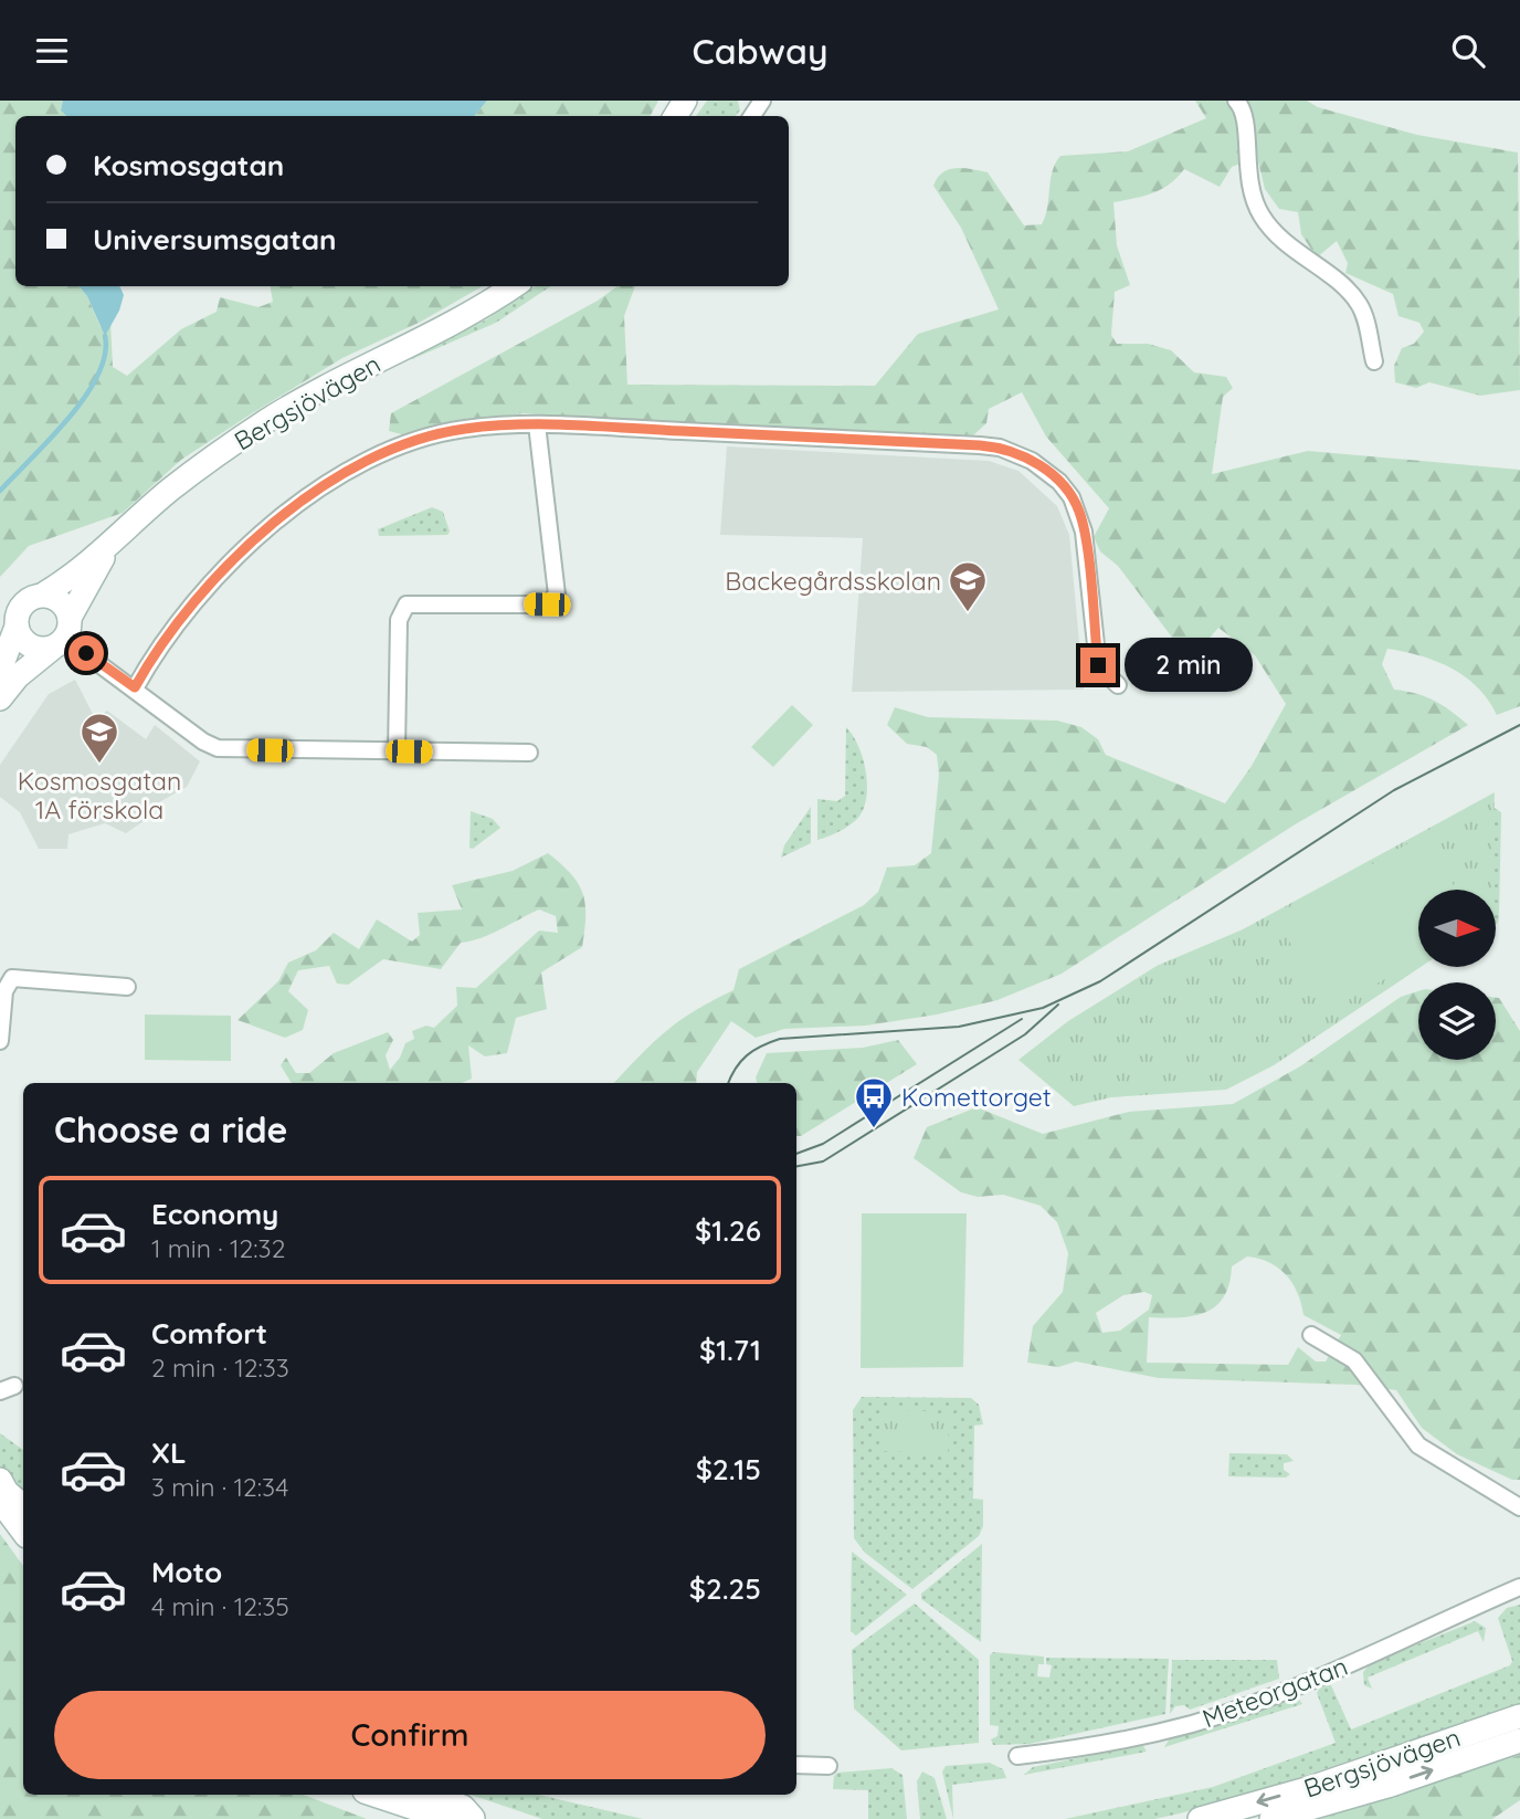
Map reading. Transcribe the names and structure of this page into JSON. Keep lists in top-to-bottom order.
{
  "streets": {
    "street": ["Bergsjövägen", "Meteorgatan"]
  },
  "places": {
    "school or university": ["Backegårdsskolan", "Kosmosgatan 1A förskola"],
    "bus stop": ["Komettorget"]
  },
  "north": "right",
  "page": {
    "header": "Cabway",
    "banner": ["Kosmosgatan", "Universumsgatan"],
    "bubble": "2 min",
    "heading": "Choose a ride",
    "list": [
      {
        "name": "Economy",
        "note": "1 min · 12:32",
        "value": "$1.26"
      },
      {
        "name": "Comfort",
        "note": "2 min · 12:33",
        "value": "$1.71"
      },
      {
        "name": "XL",
        "note": "3 min · 12:34",
        "value": "$2.15"
      },
      {
        "name": "Moto",
        "note": "4 min · 12:35",
        "value": "$2.25"
      }
    ],
    "buttons": "Confirm"
  }
}
